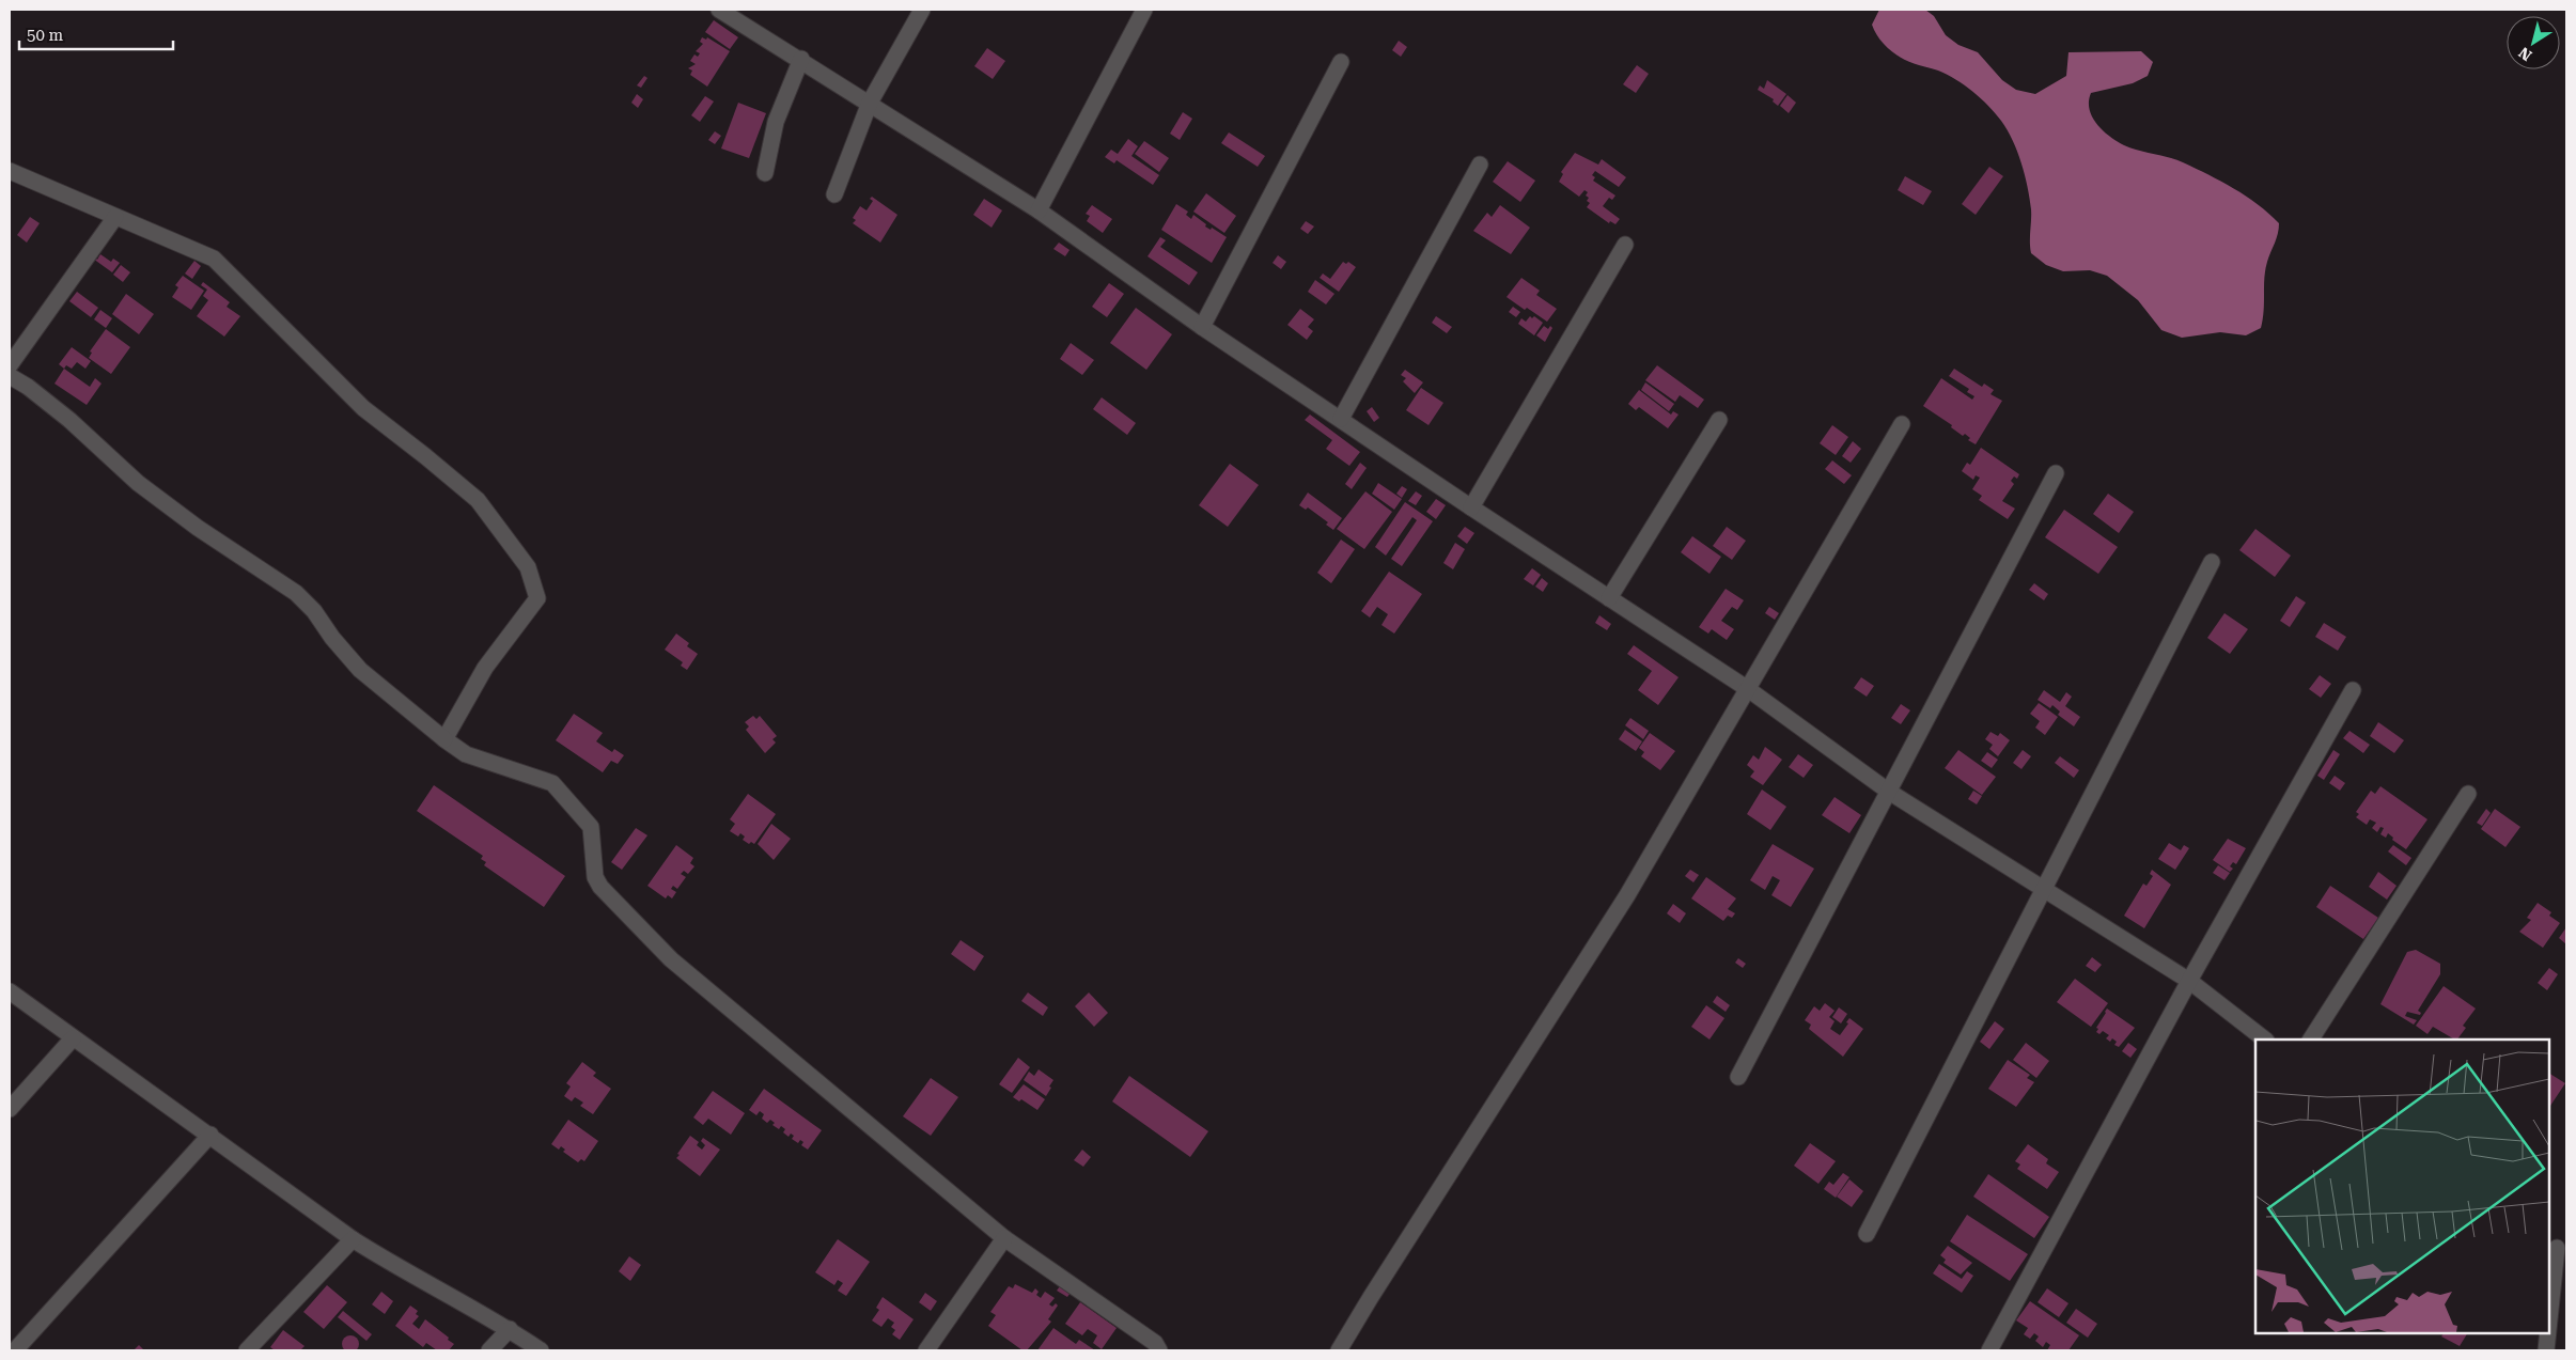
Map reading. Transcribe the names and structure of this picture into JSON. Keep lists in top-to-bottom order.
{
  "scale_bar": "50 m",
  "north": "bottom left"
}
